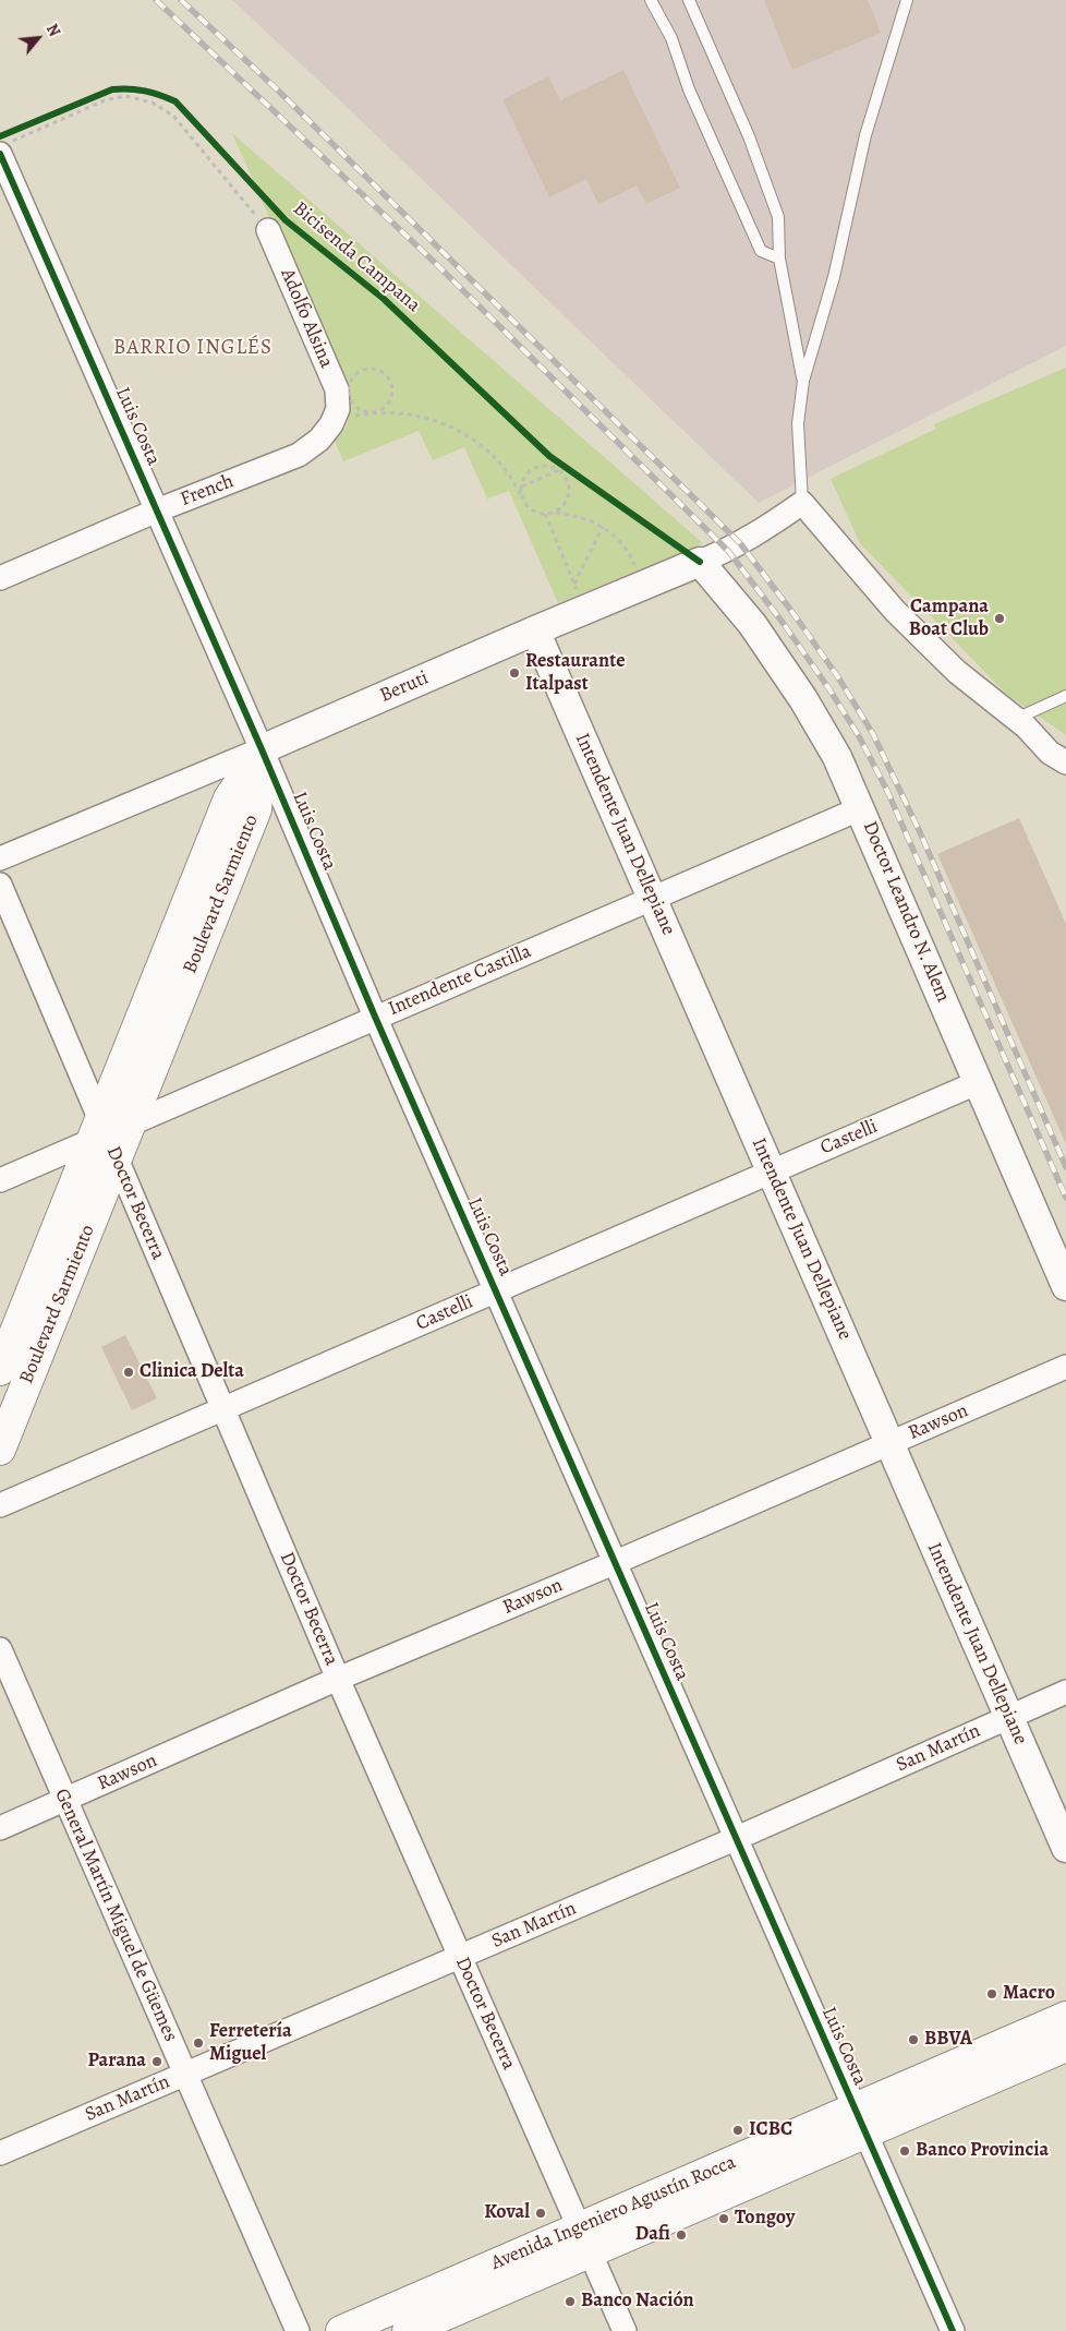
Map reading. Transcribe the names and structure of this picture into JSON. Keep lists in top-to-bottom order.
{
  "streets": {
    "main road": ["Boulevard Sarmiento", "Avenida Ingeniero Agustín Rocca"],
    "street": [
      "Adolfo Alsina",
      "Luis Costa",
      "French",
      "Beruti",
      "Intendente Juan Dellepiane",
      "Doctor Leandro N. Alem",
      "Intendente Castilla",
      "Castelli",
      "Doctor Becerra",
      "Rawson",
      "San Martín",
      "General Martín Miguel de Güemes"
    ],
    "cycle path": ["Bicisenda Campana"]
  },
  "crossings": [
    ["Adolfo Alsina", "French"],
    ["Luis Costa", "French"],
    ["Luis Costa", "Beruti"],
    ["Luis Costa", "Boulevard Sarmiento"],
    ["Luis Costa", "Intendente Castilla"],
    ["Luis Costa", "Castelli"],
    ["Luis Costa", "Rawson"],
    ["Luis Costa", "San Martín"],
    ["Luis Costa", "Avenida Ingeniero Agustín Rocca"],
    ["Beruti", "Intendente Juan Dellepiane"],
    ["Beruti", "Boulevard Sarmiento"],
    ["Beruti", "Doctor Leandro N. Alem"],
    ["Intendente Juan Dellepiane", "Intendente Castilla"],
    ["Intendente Juan Dellepiane", "Castelli"],
    ["Intendente Juan Dellepiane", "Rawson"],
    ["Intendente Juan Dellepiane", "San Martín"],
    ["Boulevard Sarmiento", "Intendente Castilla"],
    ["Boulevard Sarmiento", "Doctor Becerra"],
    ["Doctor Leandro N. Alem", "Intendente Castilla"],
    ["Doctor Leandro N. Alem", "Castelli"],
    ["Intendente Castilla", "Doctor Becerra"],
    ["Castelli", "Doctor Becerra"],
    ["Doctor Becerra", "Rawson"],
    ["Doctor Becerra", "San Martín"],
    ["Doctor Becerra", "Avenida Ingeniero Agustín Rocca"],
    ["Rawson", "General Martín Miguel de Güemes"],
    ["San Martín", "General Martín Miguel de Güemes"]
  ],
  "districts": ["BARRIO INGLÉS"],
  "places": [
    "Campana Boat Club",
    "Restaurante Italpast",
    "Clinica Delta",
    "Macro",
    "BBVA",
    "Ferretería Miguel",
    "Parana",
    "ICBC",
    "Banco Provincia",
    "Koval",
    "Tongoy",
    "Dafi",
    "Banco Nación"
  ],
  "north": "top right"
}
